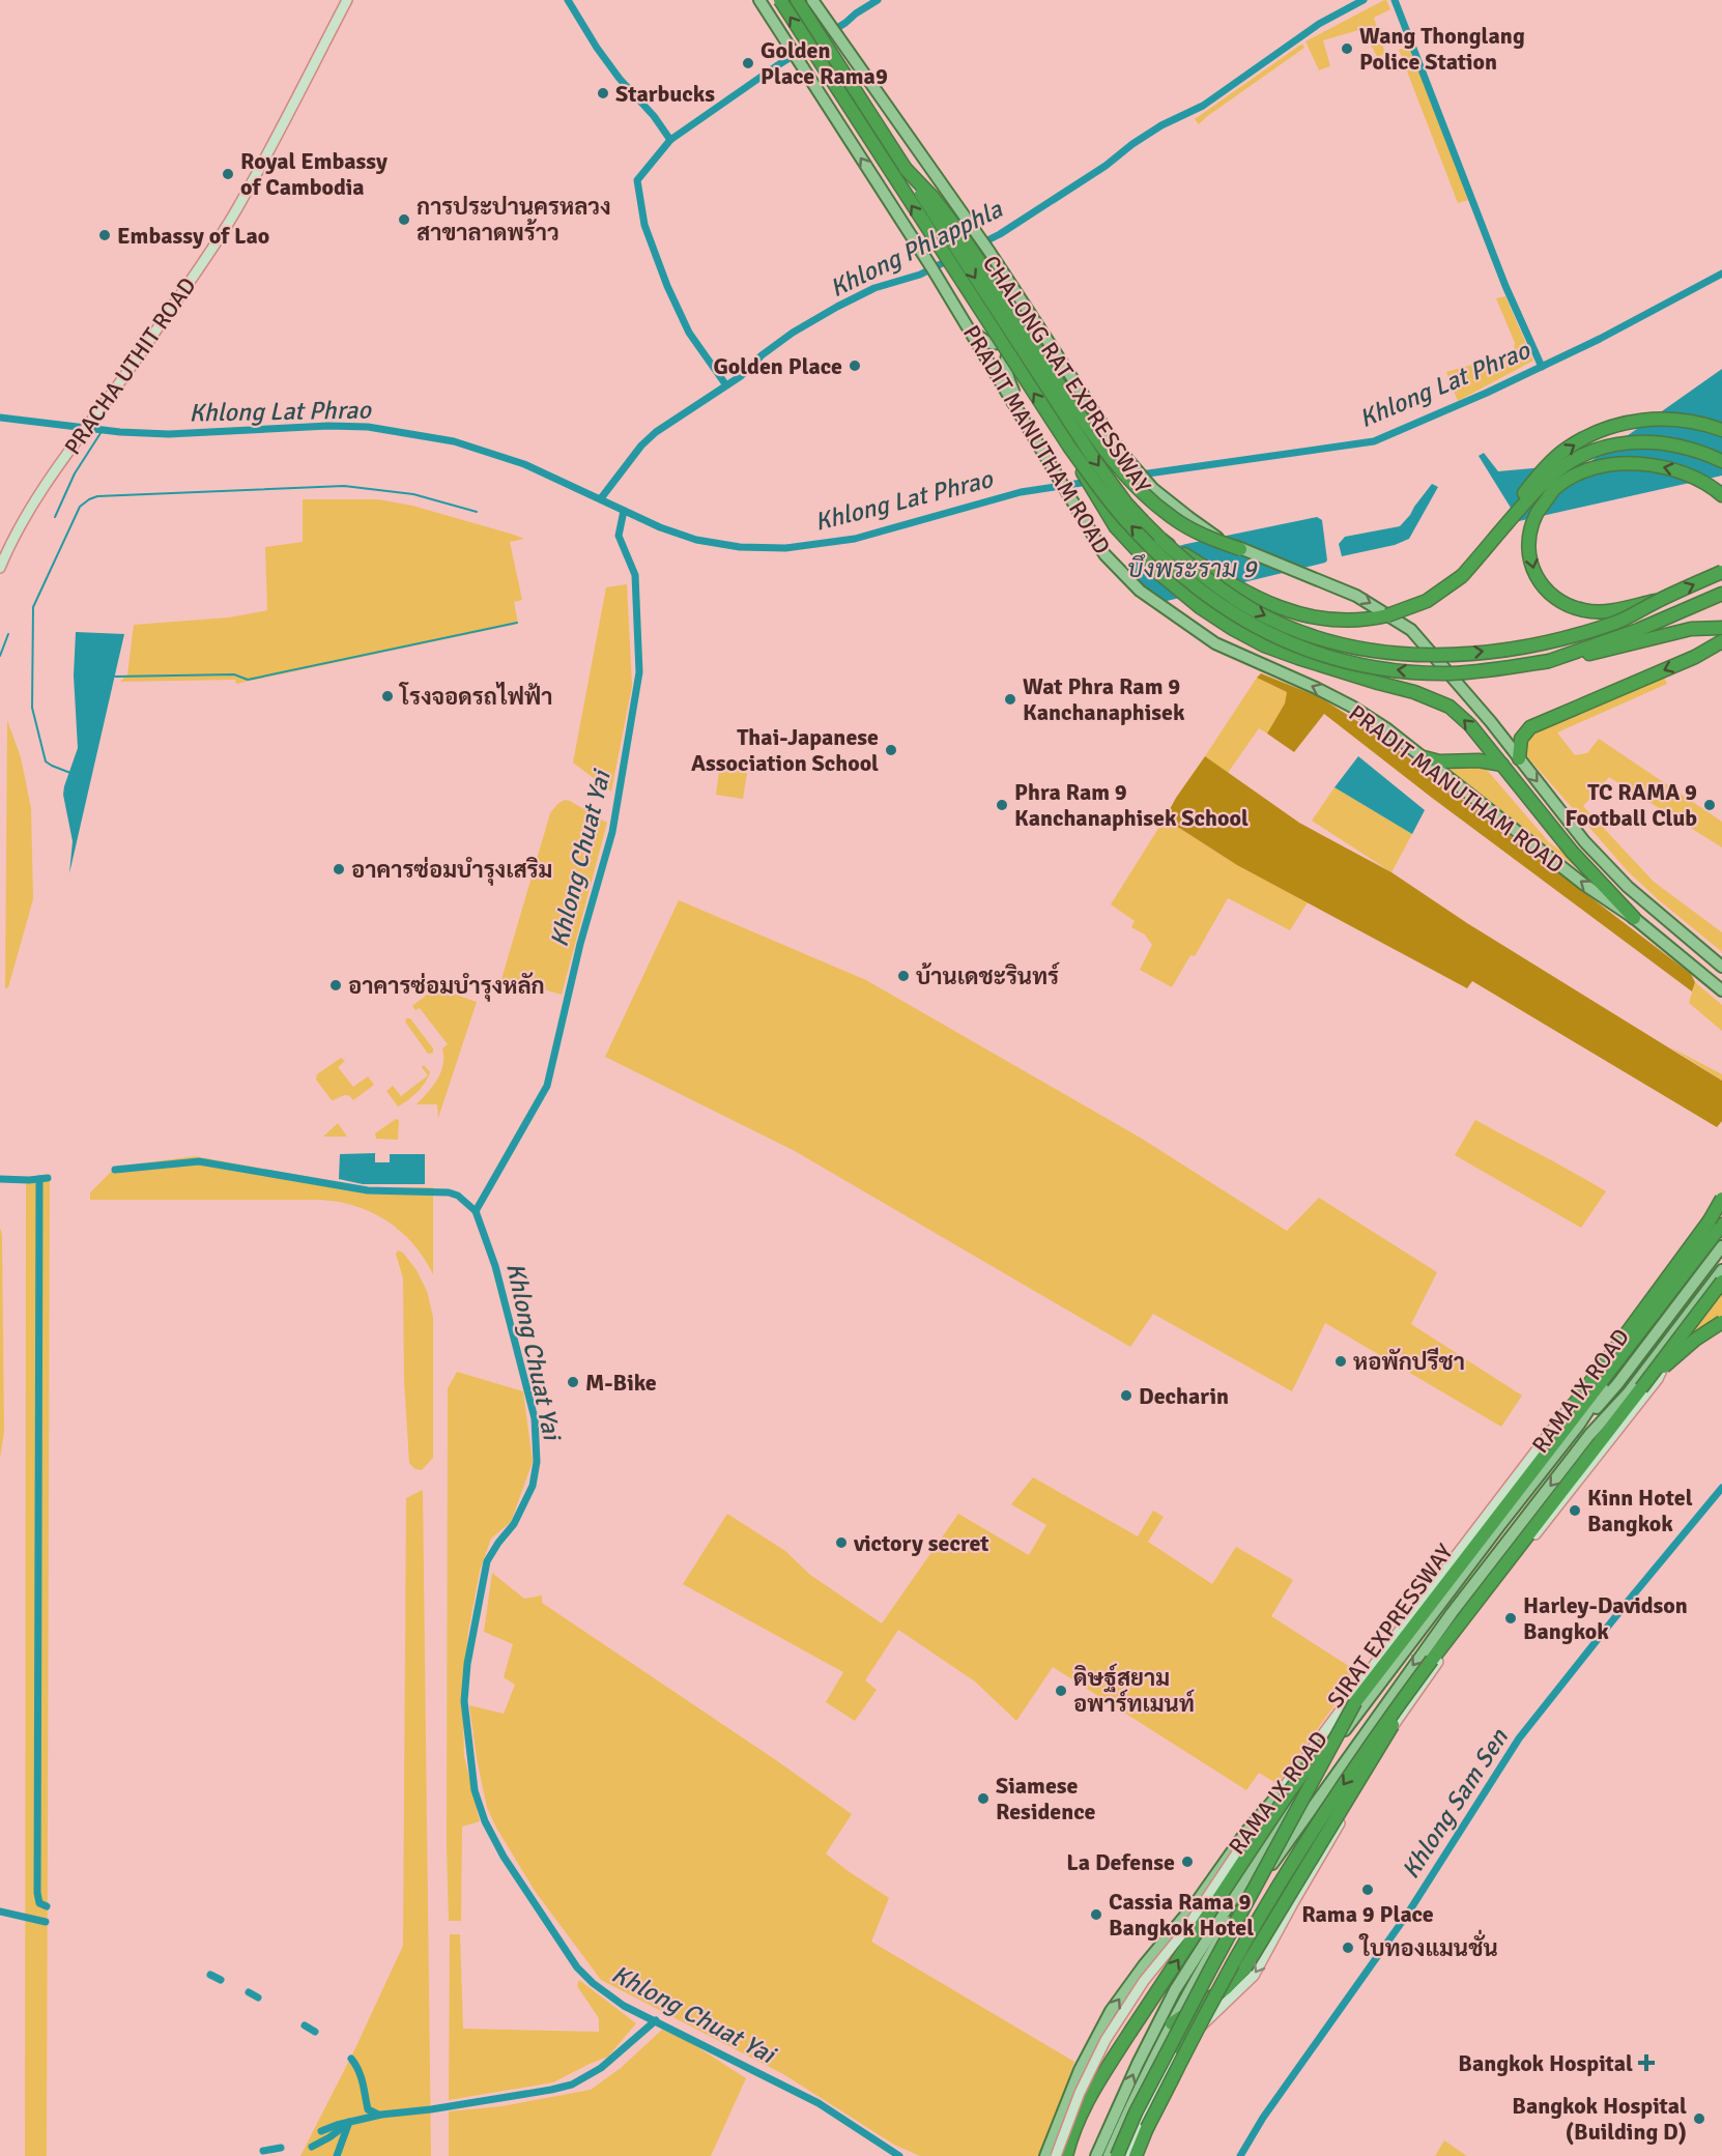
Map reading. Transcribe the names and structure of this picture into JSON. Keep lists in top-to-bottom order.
{
  "streets": {
    "highway": ["CHALONG RAT EXPRESSWAY", "SIRAT EXPRESSWAY"],
    "main road": ["PRACHA UTHIT ROAD", "PRADIT MANUTHAM ROAD", "RAMA IX ROAD"]
  },
  "water": [
    "Khlong Phlapphla",
    "Khlong Lat Phrao",
    "บึงพระราม 9",
    "Khlong Chuat Yai",
    "Khlong Sam Sen"
  ],
  "places": {
    "other": [
      "Wang Thonglang Police Station",
      "Golden Place Rama9",
      "Starbucks",
      "Royal Embassy of Cambodia",
      "การประปานครหลวง สาขาลาดพร้าว",
      "Embassy of Lao",
      "Golden Place",
      "โรงจอดรถไฟฟ้า",
      "Wat Phra Ram 9 Kanchanaphisek",
      "Thai-Japanese Association School",
      "Phra Ram 9 Kanchanaphisek School",
      "TC RAMA 9 Football Club",
      "อาคารซ่อมบำรุงเสริม",
      "บ้านเดชะรินทร์",
      "อาคารซ่อมบำรุงหลัก",
      "หอพักปรีชา",
      "M-Bike",
      "Decharin",
      "Kinn Hotel Bangkok",
      "victory secret",
      "Harley-Davidson Bangkok",
      "ดิษฐ์สยาม อพาร์ทเมนท์",
      "Siamese Residence",
      "La Defense",
      "Rama 9 Place",
      "Cassia Rama 9 Bangkok Hotel",
      "ใบทองแมนชั่น",
      "Bangkok Hospital (Building D)"
    ],
    "health": ["Bangkok Hospital"]
  }
}
